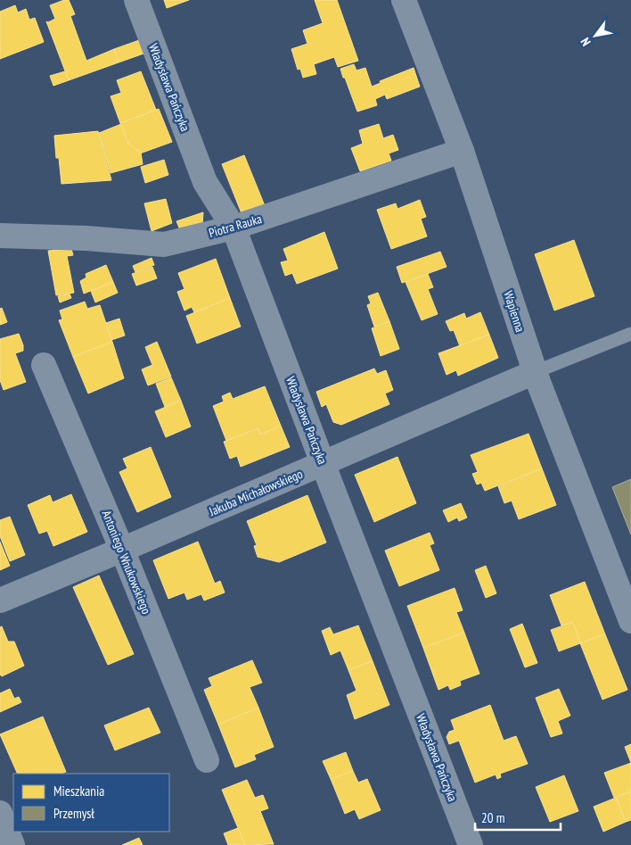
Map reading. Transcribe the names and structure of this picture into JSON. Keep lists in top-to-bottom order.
{
  "streets": {
    "street": [
      "Władysława Pańczyka",
      "Piotra Rauka",
      "Wapienna",
      "Jakuba Michałowskiego",
      "Antoniego Wnukowskiego"
    ]
  },
  "crossings": [
    ["Władysława Pańczyka", "Piotra Rauka"],
    ["Władysława Pańczyka", "Jakuba Michałowskiego"],
    ["Piotra Rauka", "Wapienna"],
    ["Wapienna", "Jakuba Michałowskiego"],
    ["Jakuba Michałowskiego", "Antoniego Wnukowskiego"]
  ],
  "legend": ["Mieszkania", "Przemysł"],
  "scale_bar": "20 m",
  "north": "bottom left"
}
